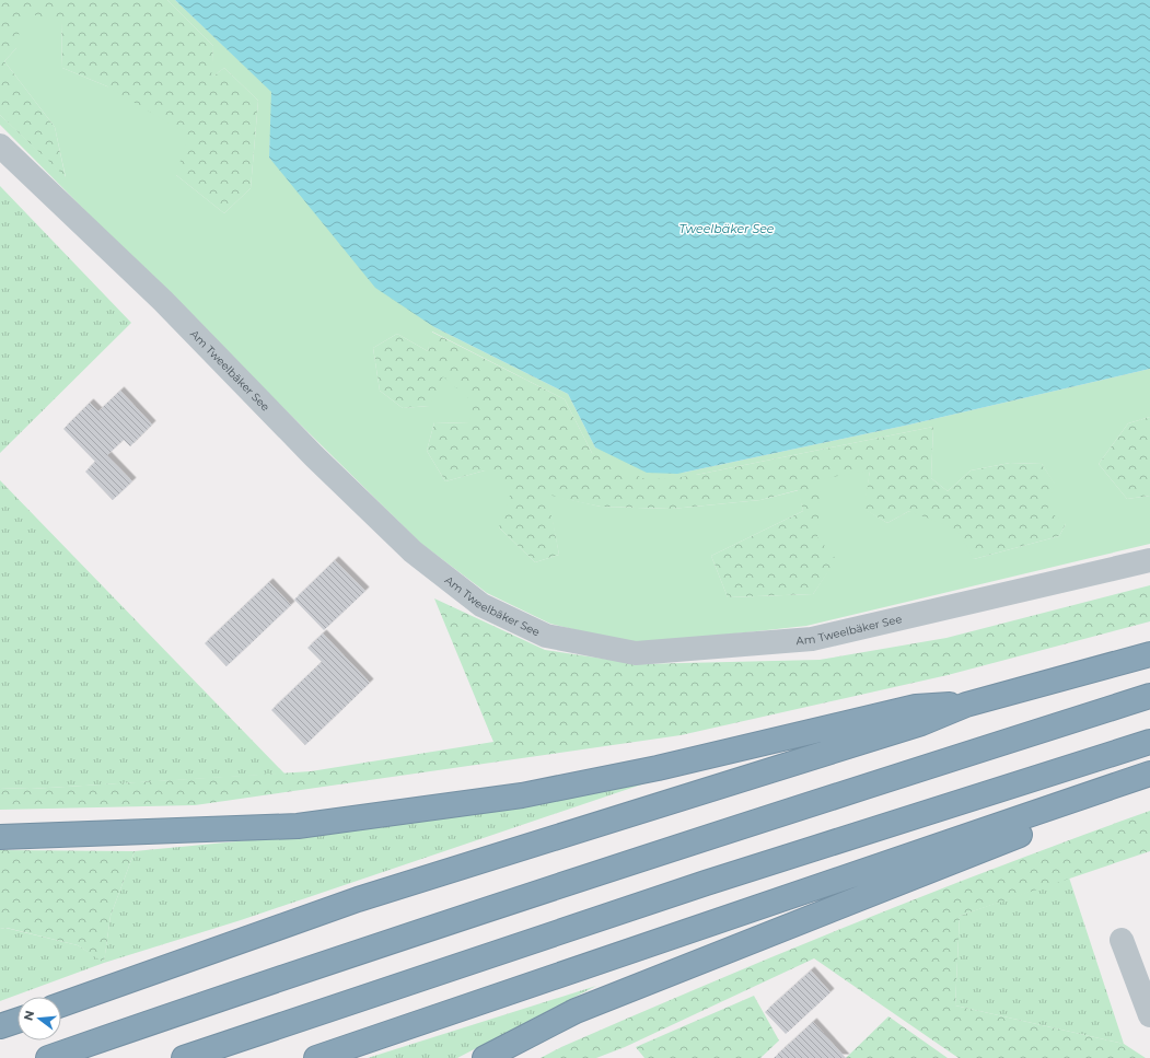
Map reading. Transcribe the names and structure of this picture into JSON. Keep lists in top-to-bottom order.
{
  "streets": {
    "street": ["Am Tweelbäker See"]
  },
  "water": ["Tweelbäker See"],
  "north": "left"
}
